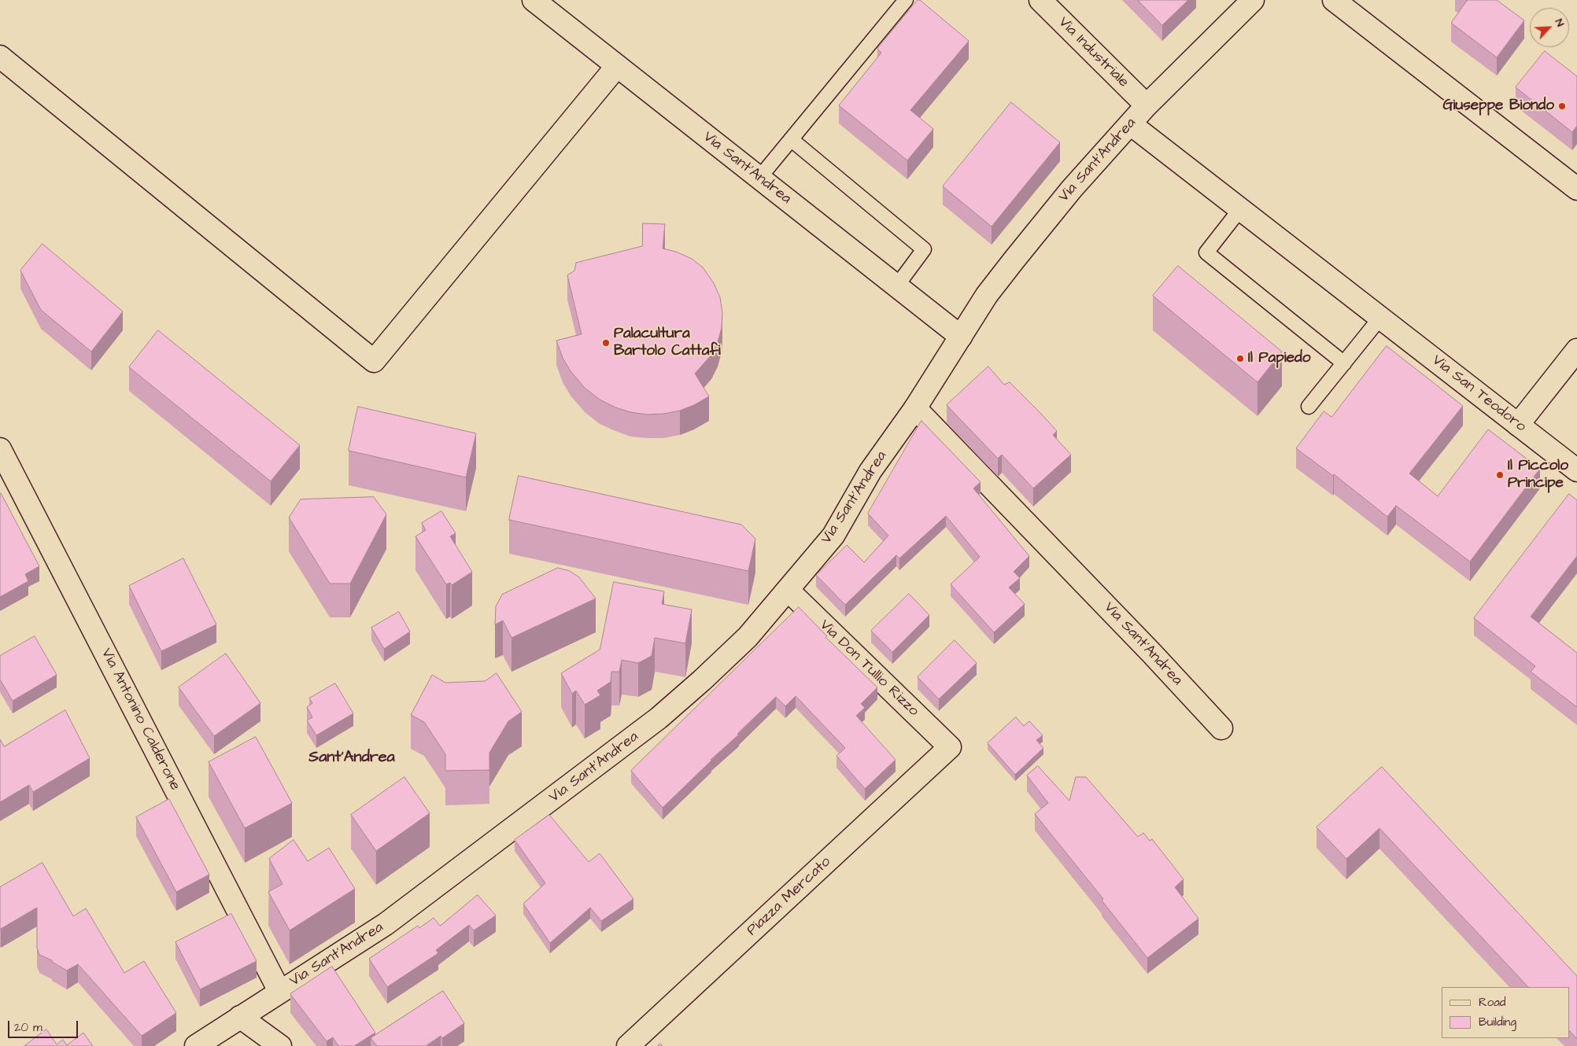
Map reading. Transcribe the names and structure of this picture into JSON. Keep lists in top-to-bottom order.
{
  "streets": {
    "street": [
      "Via Industriale",
      "Via Sant'Andrea",
      "Via San Teodoro",
      "Via Don Tullio Rizzo",
      "Via Antonino Calderone",
      "Piazza Mercato"
    ]
  },
  "crossings": [
    ["Via Industriale", "Via Sant'Andrea"],
    ["Via Sant'Andrea", "Via San Teodoro"],
    ["Via Sant'Andrea", "Via Don Tullio Rizzo"],
    ["Via Sant'Andrea", "Via Antonino Calderone"],
    ["Via Don Tullio Rizzo", "Piazza Mercato"]
  ],
  "districts": ["Sant'Andrea"],
  "places": [
    "Giuseppe Biondo",
    "Palacultura Bartolo Cattafi",
    "Il Papiedo",
    "Il Piccolo Principe"
  ],
  "legend": ["Road", "Building"],
  "scale_bar": "20 m",
  "north": "top right"
}
